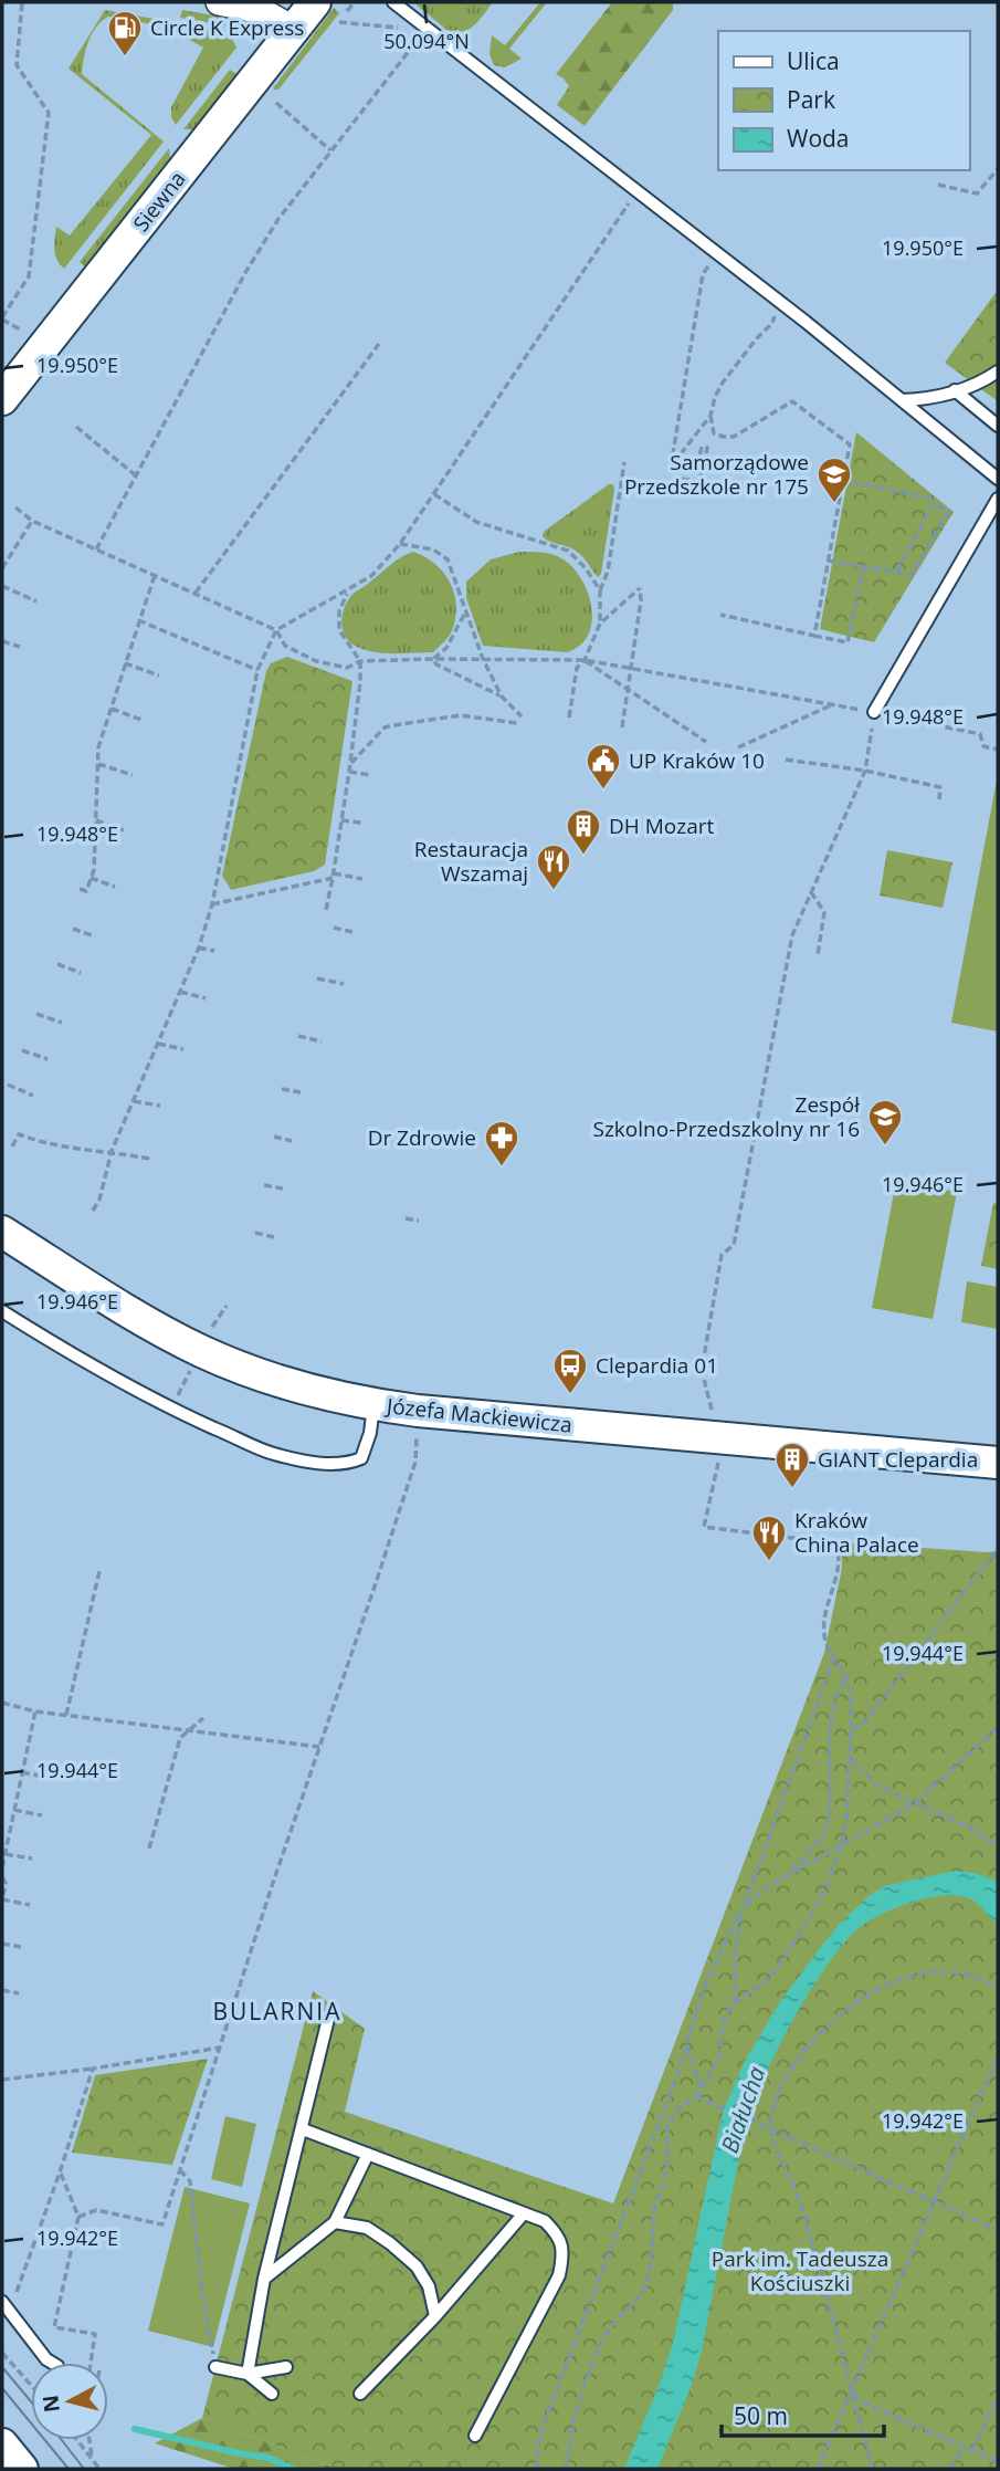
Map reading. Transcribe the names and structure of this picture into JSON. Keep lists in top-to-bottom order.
{
  "streets": {
    "street": ["Siewna", "Józefa Mackiewicza"]
  },
  "districts": ["BULARNIA"],
  "water": ["Białucha"],
  "parks": ["Park im. Tadeusza Kościuszki"],
  "places": {
    "fuel station": ["Circle K Express"],
    "school or university": ["Samorządowe Przedszkole nr 175", "Zespół Szkolno-Przedszkolny nr 16"],
    "public building": ["UP Kraków 10"],
    "building": ["DH Mozart", "GIANT Clepardia"],
    "restaurant": ["Restauracja Wszamaj", "Kraków China Palace"],
    "pharmacy": ["Dr Zdrowie"],
    "bus stop": ["Clepardia 01"]
  },
  "legend": ["Ulica", "Park", "Woda"],
  "scale_bar": "50 m",
  "north": "left",
  "coordinates": [
    "50.094°N",
    "19.950°E",
    "19.948°E",
    "19.946°E",
    "19.944°E",
    "19.942°E"
  ]
}
